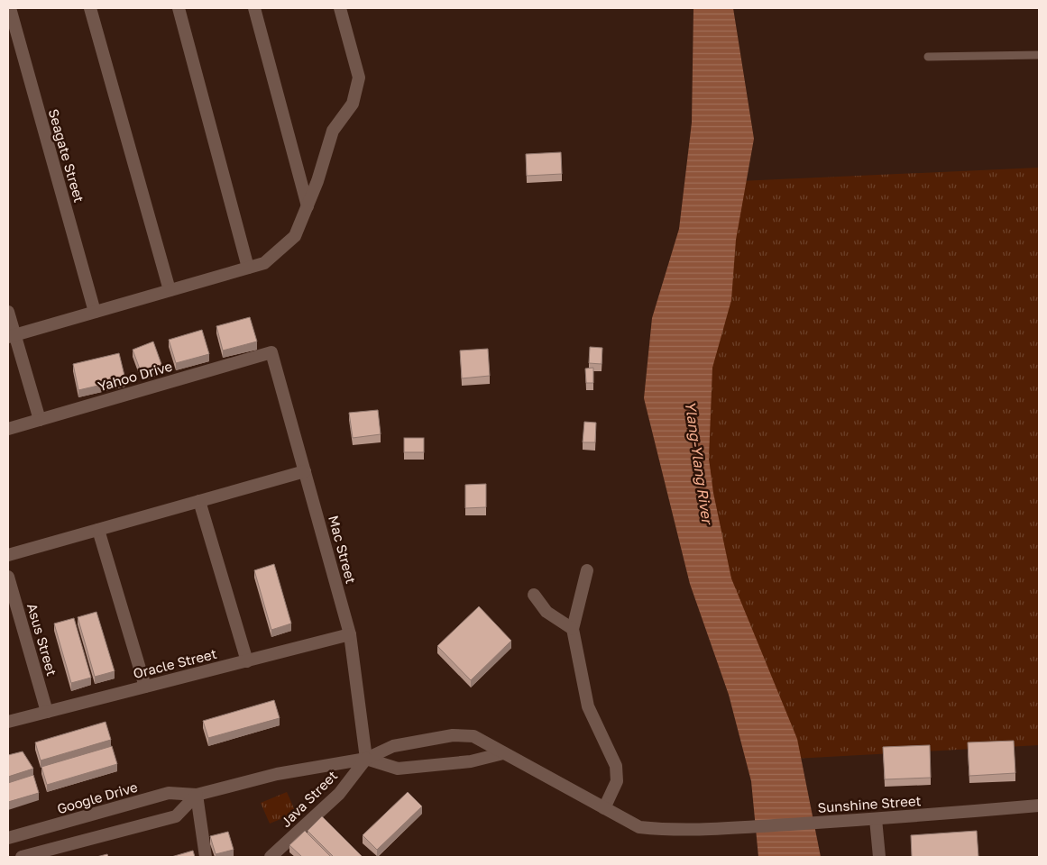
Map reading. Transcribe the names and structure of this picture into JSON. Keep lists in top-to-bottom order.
{
  "streets": {
    "street": [
      "Seagate Street",
      "Yahoo Drive",
      "Mac Street",
      "Asus Street",
      "Oracle Street",
      "Google Drive",
      "Java Street",
      "Sunshine Street"
    ]
  },
  "crossings": [
    ["Yahoo Drive", "Mac Street"],
    ["Mac Street", "Oracle Street"],
    ["Mac Street", "Google Drive"],
    ["Mac Street", "Java Street"],
    ["Mac Street", "Sunshine Street"],
    ["Asus Street", "Oracle Street"],
    ["Google Drive", "Java Street"],
    ["Google Drive", "Sunshine Street"],
    ["Java Street", "Sunshine Street"]
  ],
  "water": ["Ylang-Ylang River"]
}
